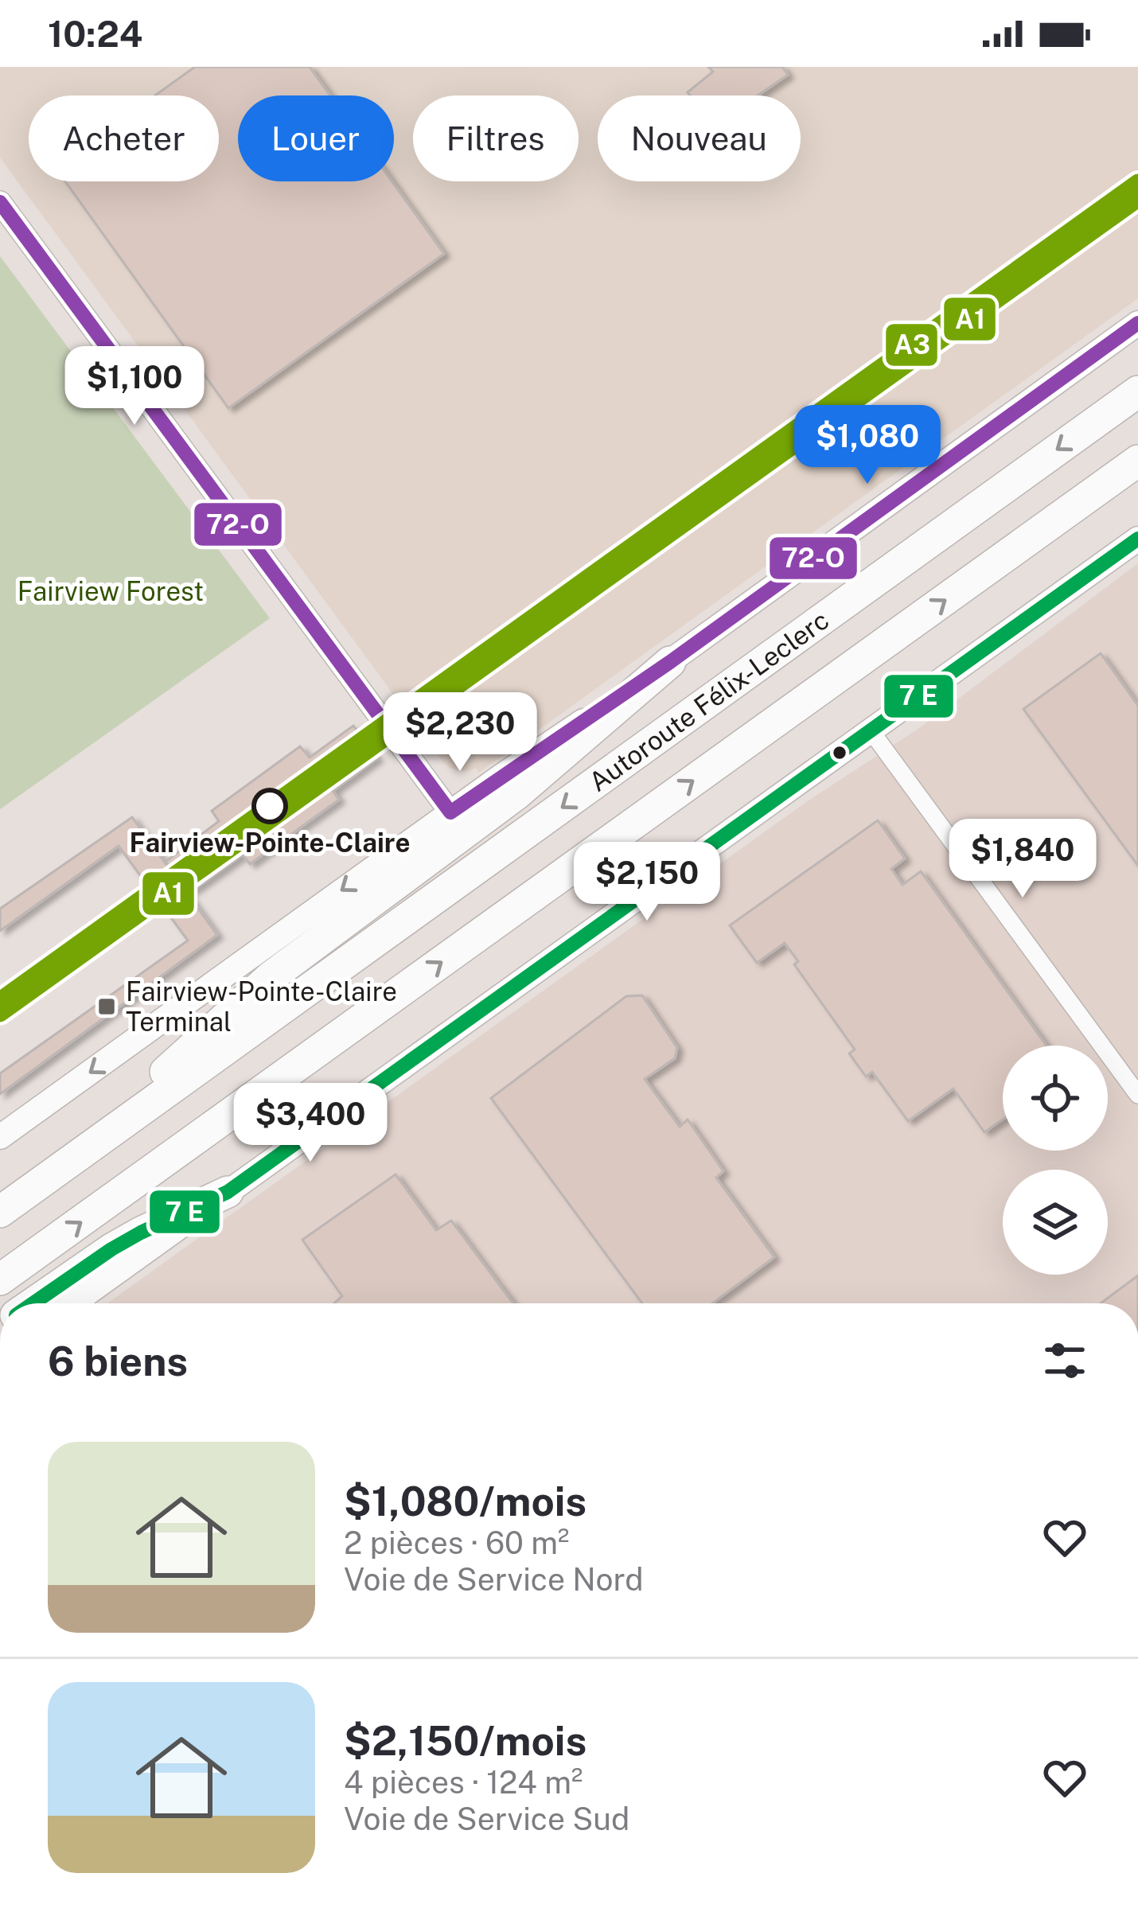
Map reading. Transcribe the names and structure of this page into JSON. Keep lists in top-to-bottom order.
{
  "streets": {
    "highway": ["Autoroute Félix-Leclerc"]
  },
  "parks": ["Fairview Forest"],
  "places": {
    "other": ["Fairview-Pointe-Claire"],
    "transit": ["Fairview-Pointe-Claire Terminal"]
  },
  "lines": ["transit line A3", "transit line A1", "transit line 72-O"],
  "page": {
    "status": "10:24",
    "chip": [
      "Acheter",
      "Louer",
      "Filtres",
      "Nouveau"
    ],
    "price": [
      "$1,100",
      "$1,080",
      "$2,230",
      "$1,840",
      "$2,150",
      "$3,400"
    ],
    "heading": "6 biens",
    "list": [
      {
        "name": "$1,080/mois",
        "note": "2 pièces · 60 m² · Voie de Service Nord"
      },
      {
        "name": "$2,150/mois",
        "note": "4 pièces · 124 m² · Voie de Service Sud"
      }
    ]
  }
}
